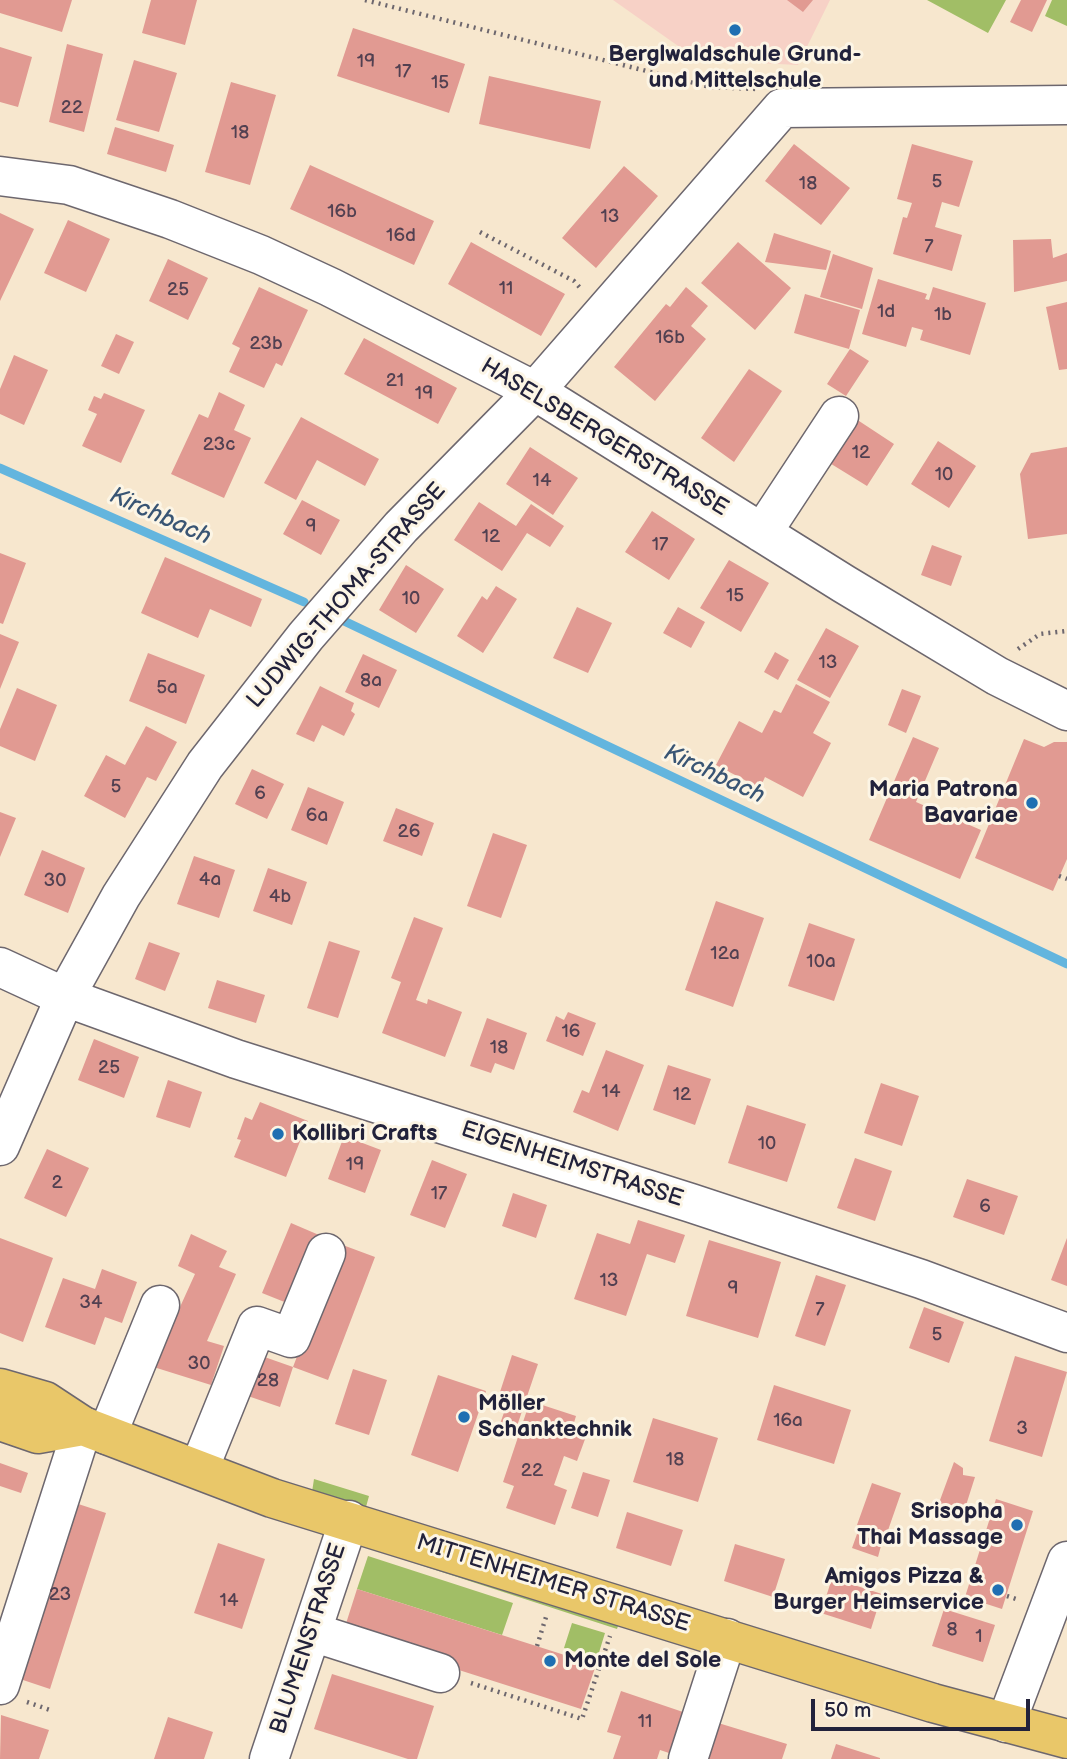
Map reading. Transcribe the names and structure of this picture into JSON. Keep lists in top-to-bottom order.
{
  "streets": {
    "main road": ["MITTENHEIMER STRASSE"],
    "street": [
      "HASELSBERGERSTRASSE",
      "LUDWIG-THOMA-STRASSE",
      "EIGENHEIMSTRASSE",
      "BLUMENSTRASSE"
    ]
  },
  "crossings": [
    ["HASELSBERGERSTRASSE", "LUDWIG-THOMA-STRASSE"],
    ["LUDWIG-THOMA-STRASSE", "EIGENHEIMSTRASSE"],
    ["MITTENHEIMER STRASSE", "BLUMENSTRASSE"]
  ],
  "water": ["Kirchbach"],
  "places": [
    "Berglwaldschule Grund- und Mittelschule",
    "Maria Patrona Bavariae",
    "Kollibri Crafts",
    "Möller Schanktechnik",
    "Srisopha Thai Massage",
    "Amigos Pizza & Burger Heimservice",
    "Monte del Sole"
  ],
  "house_numbers": [
    "19",
    "17",
    "15",
    "22",
    "18",
    "5",
    "18",
    "16b",
    "13",
    "16d",
    "7",
    "11",
    "25",
    "1d",
    "1b",
    "16b",
    "23b",
    "21",
    "19",
    "23c",
    "12",
    "10",
    "14",
    "9",
    "12",
    "17",
    "15",
    "10",
    "13",
    "8a",
    "5a",
    "5",
    "6",
    "6a",
    "26",
    "4a",
    "30",
    "4b",
    "12a",
    "10a",
    "16",
    "18",
    "25",
    "14",
    "12",
    "10",
    "19",
    "2",
    "17",
    "6",
    "13",
    "9",
    "34",
    "7",
    "5",
    "30",
    "28",
    "16a",
    "3",
    "18",
    "22",
    "23",
    "14",
    "8",
    "1",
    "11"
  ],
  "scale_bar": "50 m"
}
